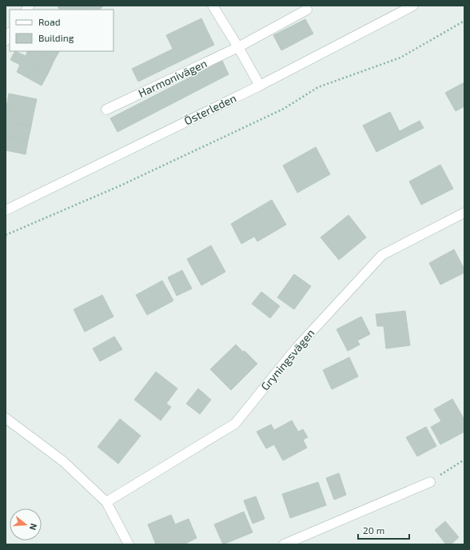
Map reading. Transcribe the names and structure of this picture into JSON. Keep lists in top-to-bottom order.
{
  "streets": {
    "street": ["Harmonivägen", "Österleden", "Gryningsvägen"]
  },
  "legend": ["Road", "Building"],
  "scale_bar": "20 m",
  "north": "right"
}
